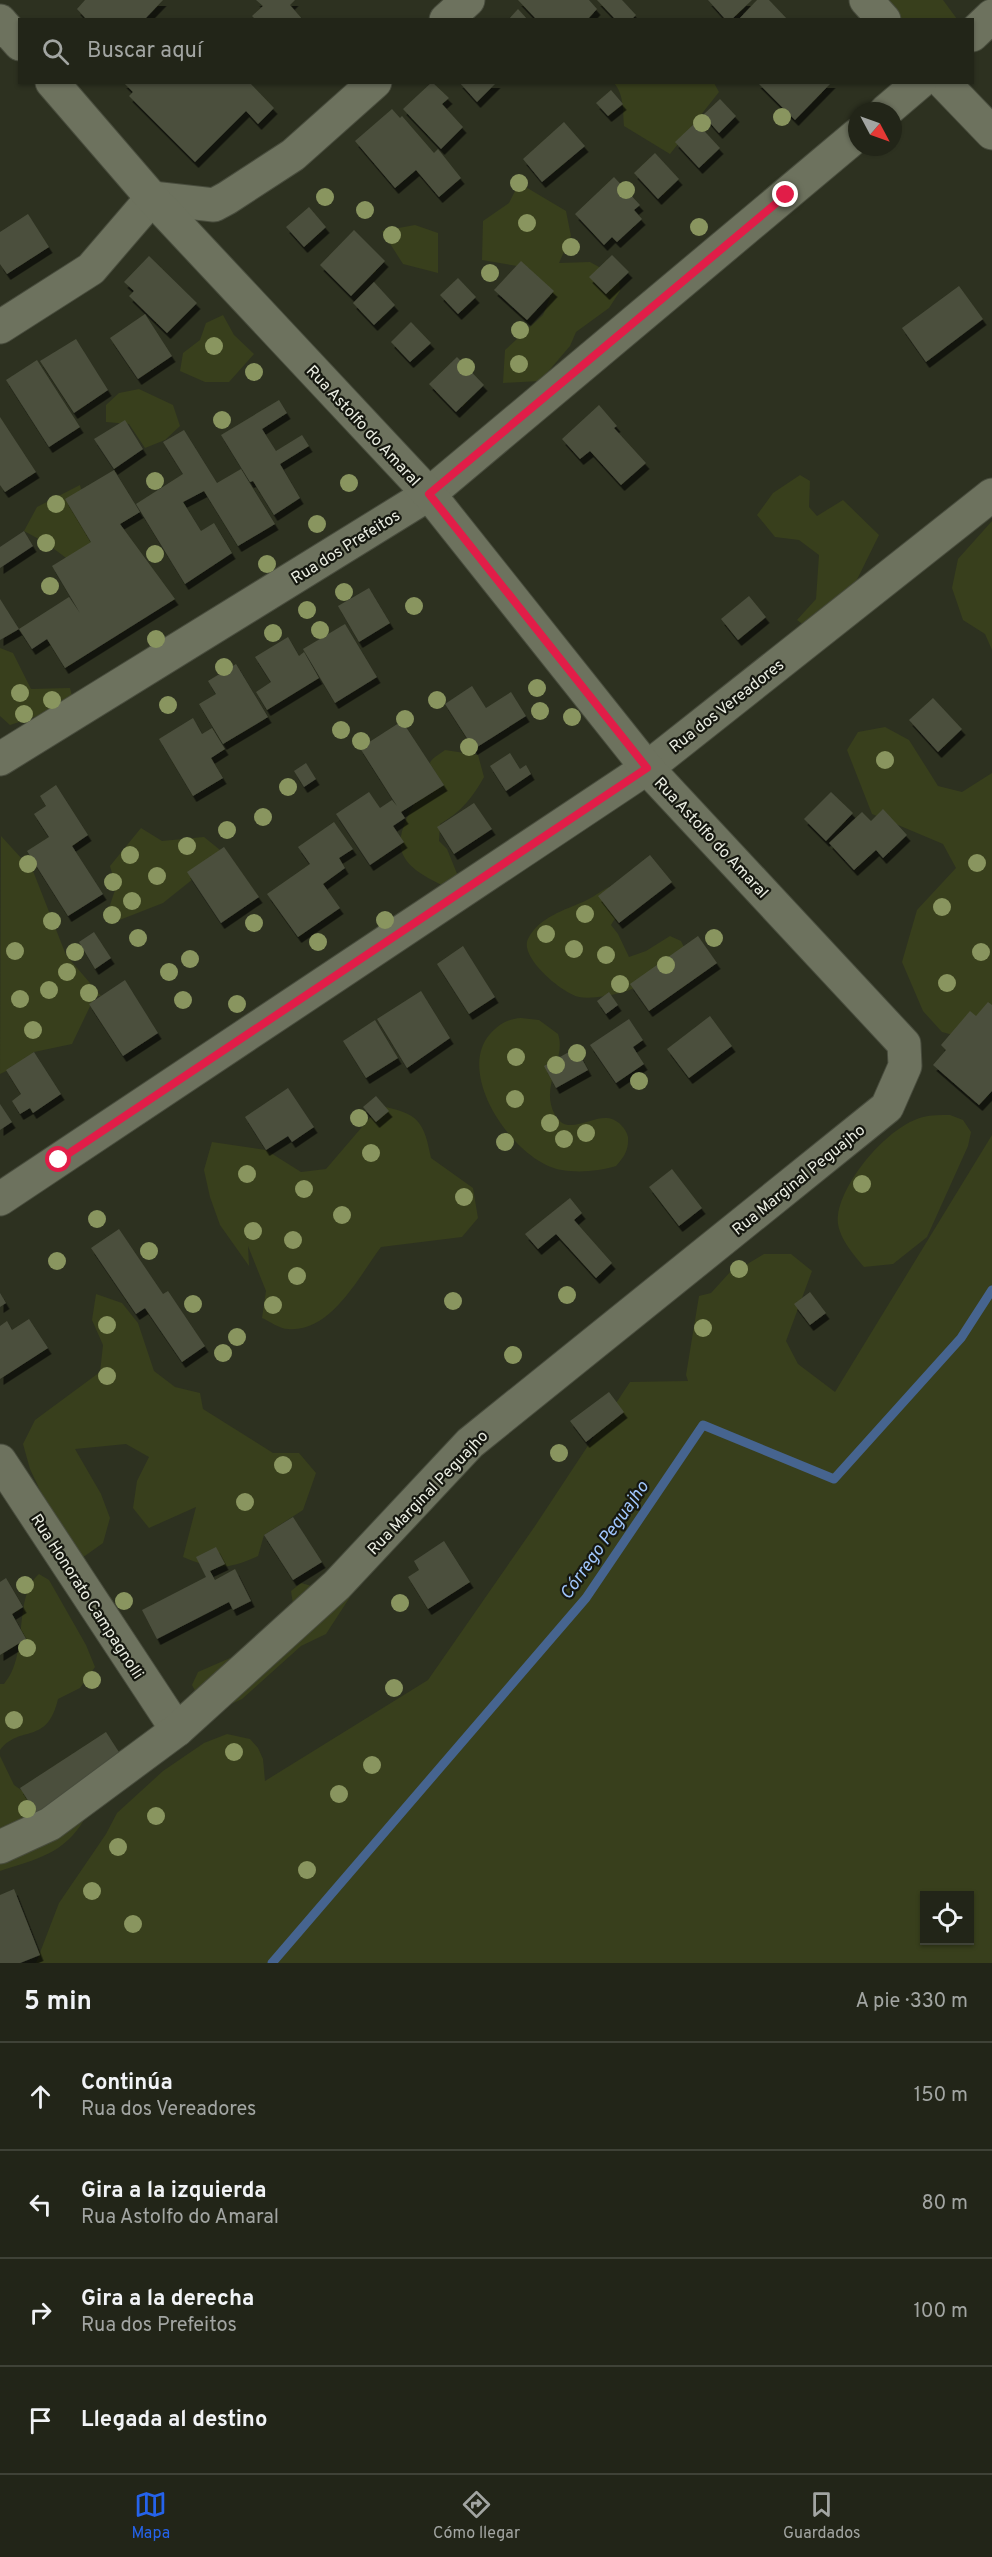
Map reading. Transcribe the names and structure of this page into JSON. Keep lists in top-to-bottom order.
{
  "streets": {
    "street": [
      "Rua Astolfo do Amaral",
      "Rua dos Prefeitos",
      "Rua dos Vereadores",
      "Rua Marginal Peguajho",
      "Rua Honorato Campagnolli"
    ]
  },
  "crossings": [
    ["Rua Astolfo do Amaral", "Rua dos Prefeitos"],
    ["Rua Astolfo do Amaral", "Rua dos Vereadores"],
    ["Rua Astolfo do Amaral", "Rua Marginal Peguajho"],
    ["Rua Marginal Peguajho", "Rua Honorato Campagnolli"]
  ],
  "water": ["Córrego Peguajho"],
  "north": "bottom right",
  "page": {
    "search": "Buscar aquí",
    "heading": ["5 min", "A pie · 330 m"],
    "list": [
      ["Continúa", "Rua dos Vereadores", "150 m"],
      ["Gira a la izquierda", "Rua Astolfo do Amaral", "80 m"],
      ["Gira a la derecha", "Rua dos Prefeitos", "100 m"],
      "Llegada al destino"
    ],
    "nav": ["Mapa", "Cómo llegar", "Guardados"]
  }
}
